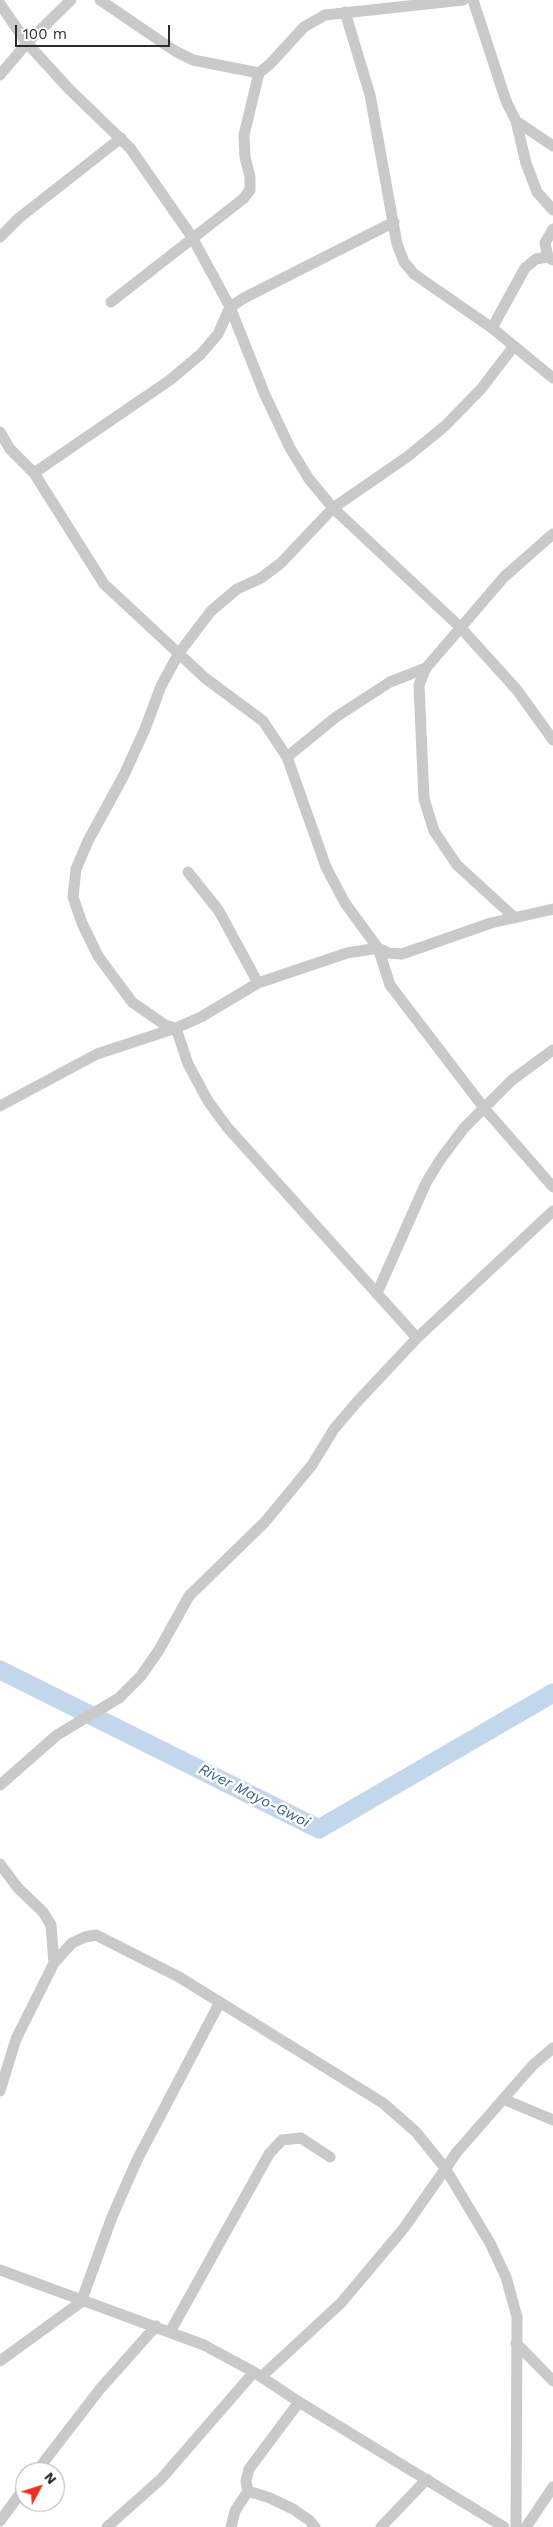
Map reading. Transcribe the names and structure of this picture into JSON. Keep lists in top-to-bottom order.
{
  "water": ["River Mayo-Gwoi"],
  "scale_bar": "100 m",
  "north": "top right"
}
